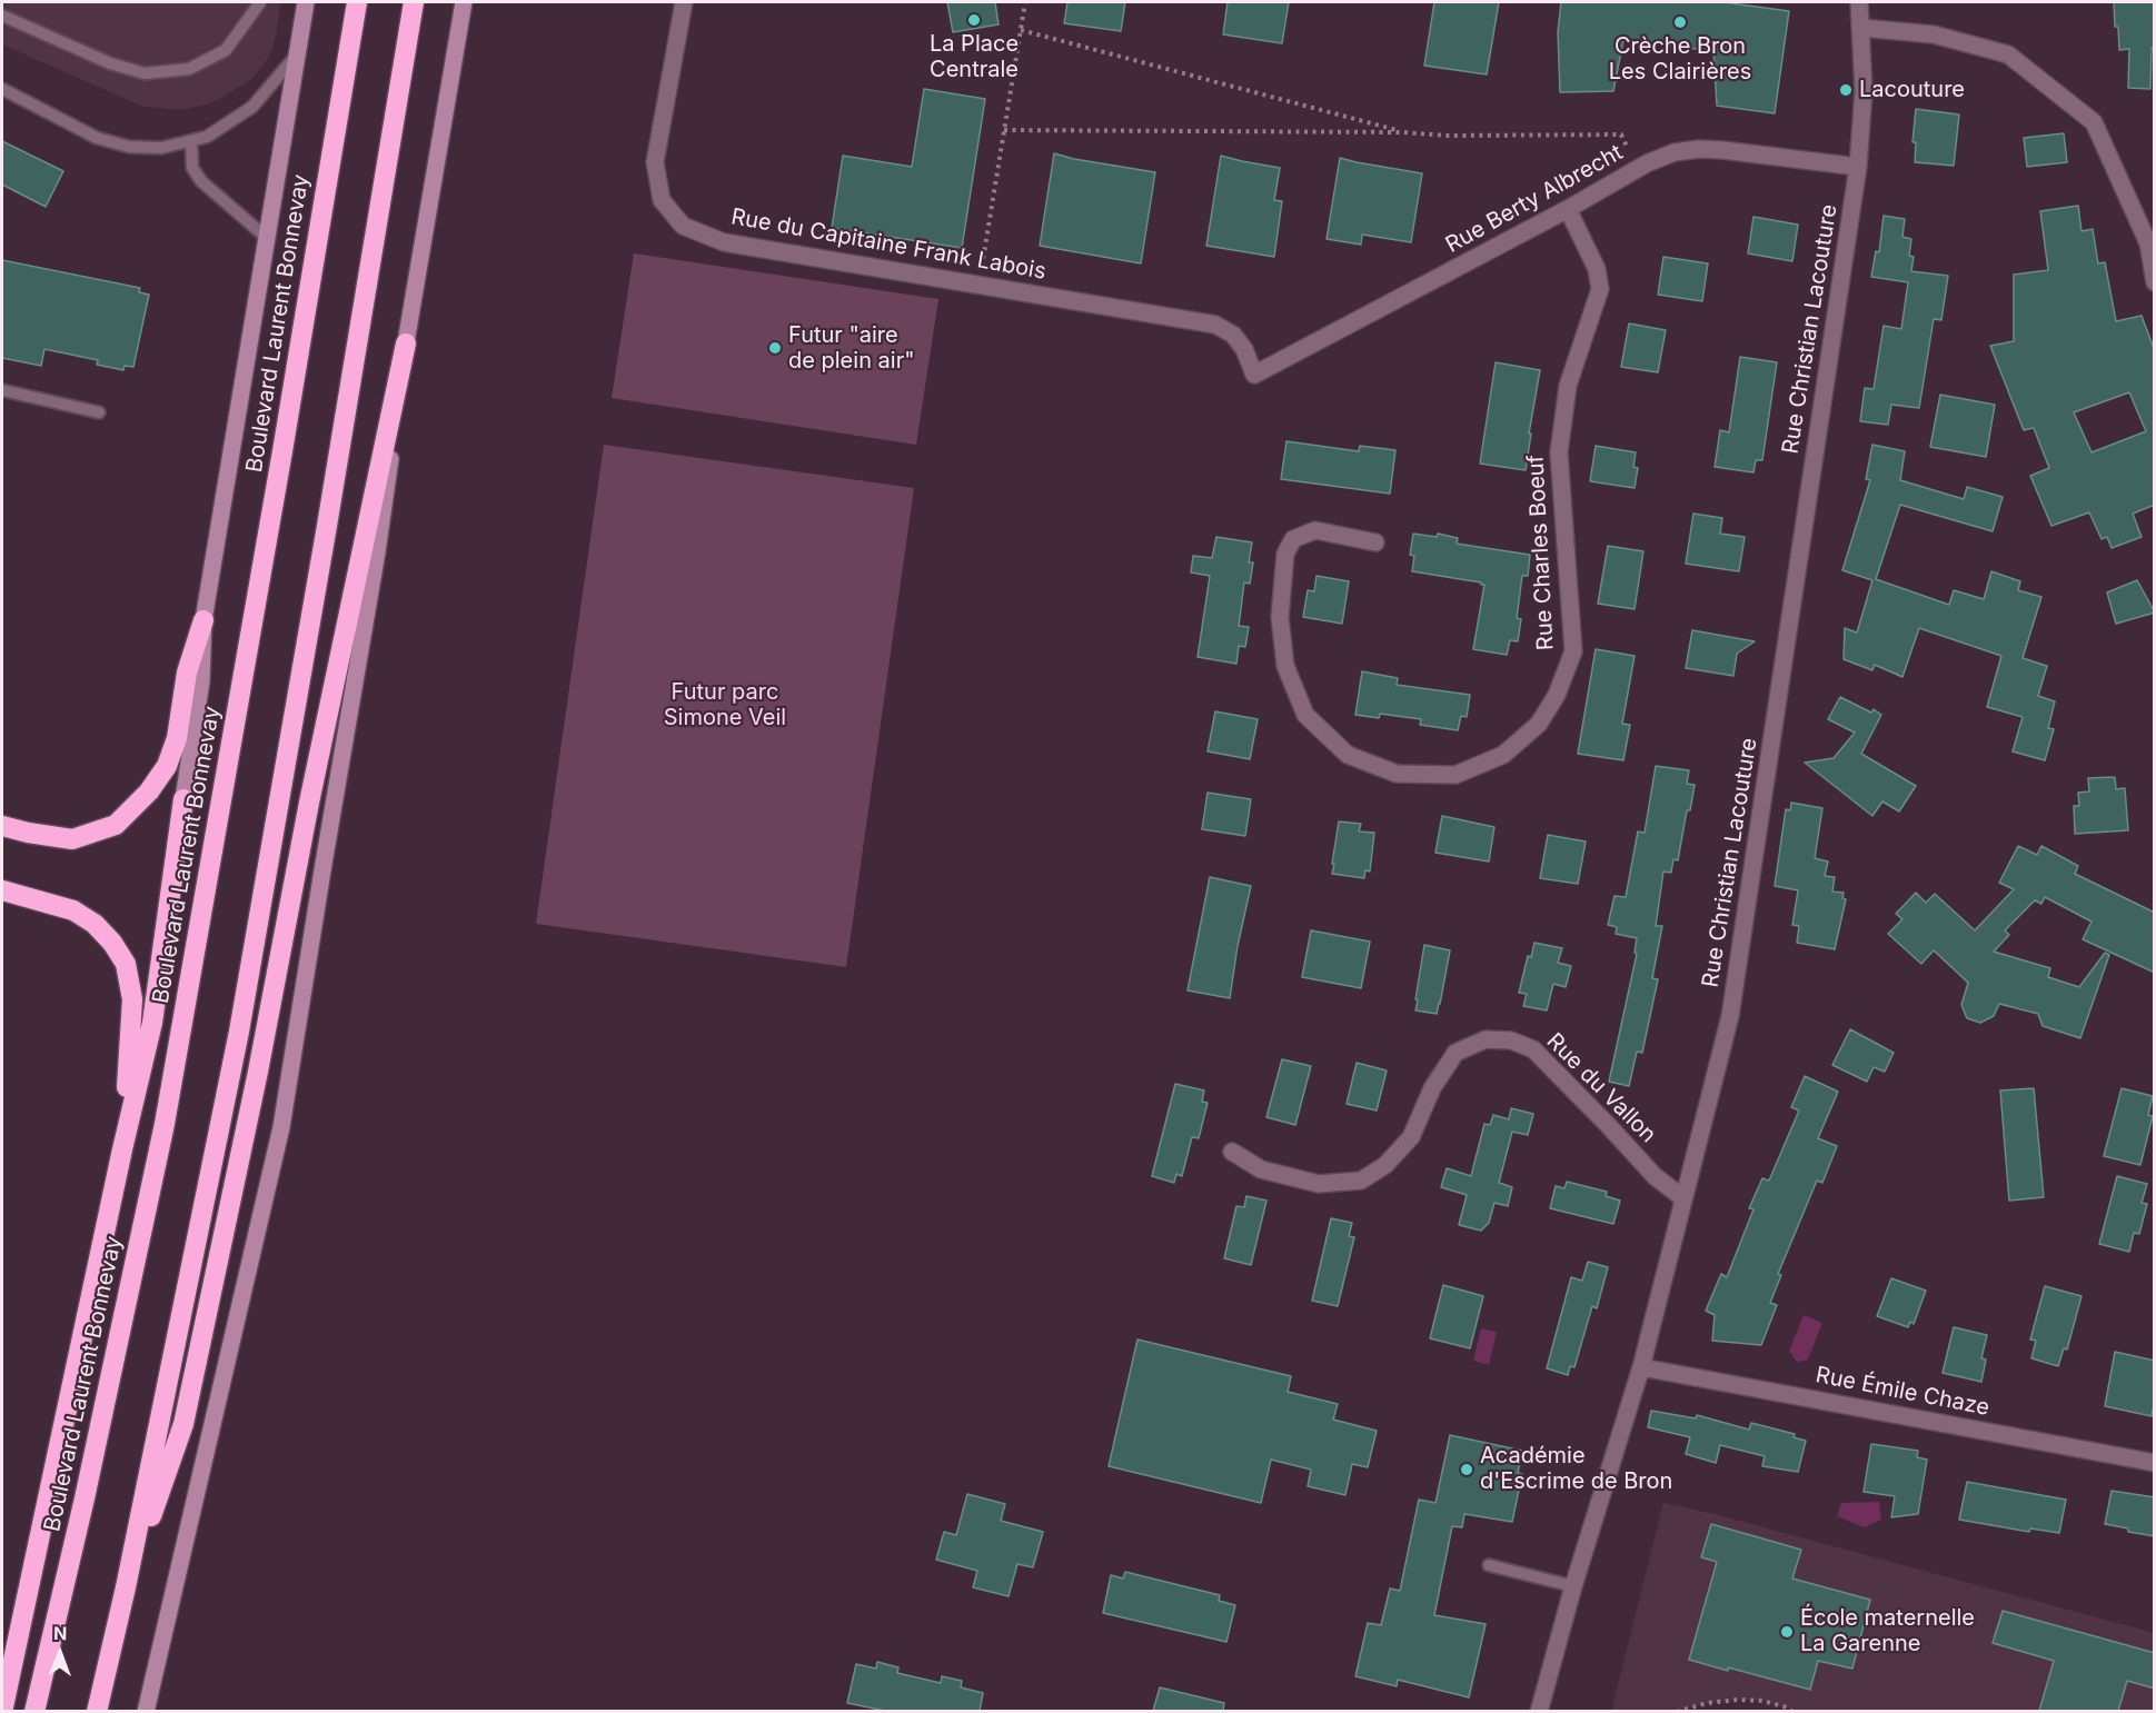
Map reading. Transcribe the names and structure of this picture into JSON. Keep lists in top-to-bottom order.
{
  "streets": {
    "highway": ["Boulevard Laurent Bonnevay"],
    "street": [
      "Rue Berty Albrecht",
      "Rue du Capitaine Frank Labois",
      "Rue Christian Lacouture",
      "Rue Charles Boeuf",
      "Rue du Vallon",
      "Rue Émile Chaze"
    ]
  },
  "crossings": [
    ["Rue Berty Albrecht", "Rue du Capitaine Frank Labois"],
    ["Rue Berty Albrecht", "Rue Christian Lacouture"],
    ["Rue Berty Albrecht", "Rue Charles Boeuf"],
    ["Rue Christian Lacouture", "Rue du Vallon"],
    ["Rue Christian Lacouture", "Rue Émile Chaze"]
  ],
  "parks": ["Futur parc Simone Veil"],
  "places": [
    "La Place Centrale",
    "Crèche Bron Les Clairières",
    "Lacouture",
    "Futur \"aire de plein air\"",
    "Académie d'Escrime de Bron",
    "École maternelle La Garenne"
  ],
  "north": "top"
}
